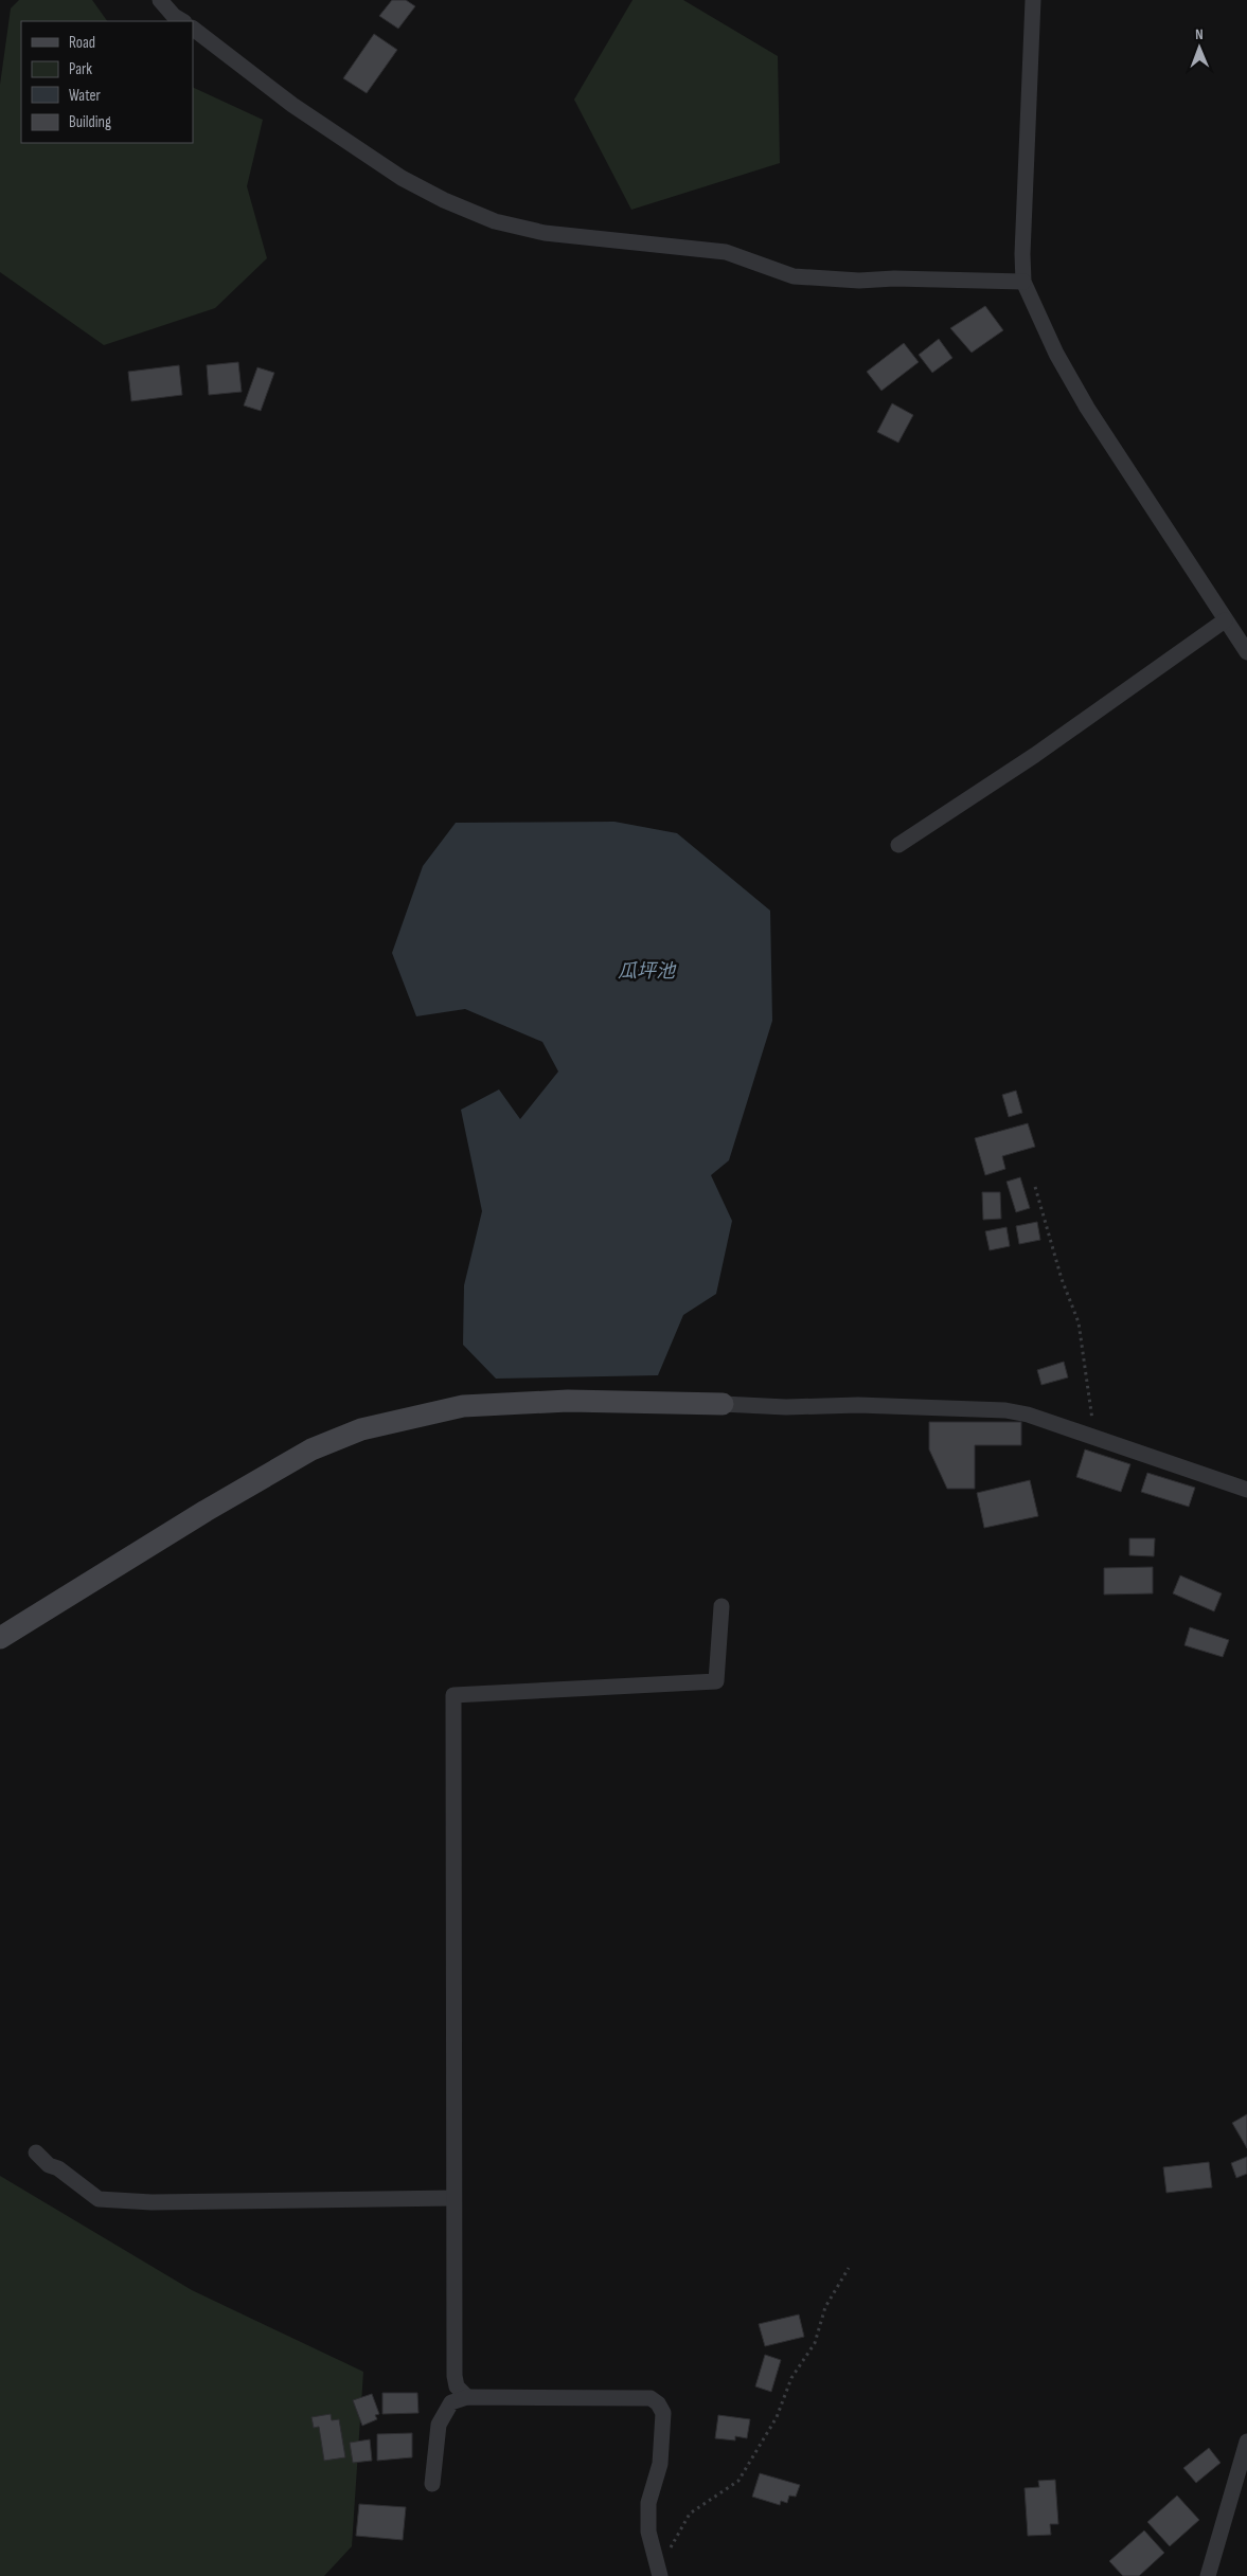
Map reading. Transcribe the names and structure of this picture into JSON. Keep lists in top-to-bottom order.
{
  "water": ["瓜坪池"],
  "legend": [
    "Road",
    "Park",
    "Water",
    "Building"
  ],
  "north": "top"
}
